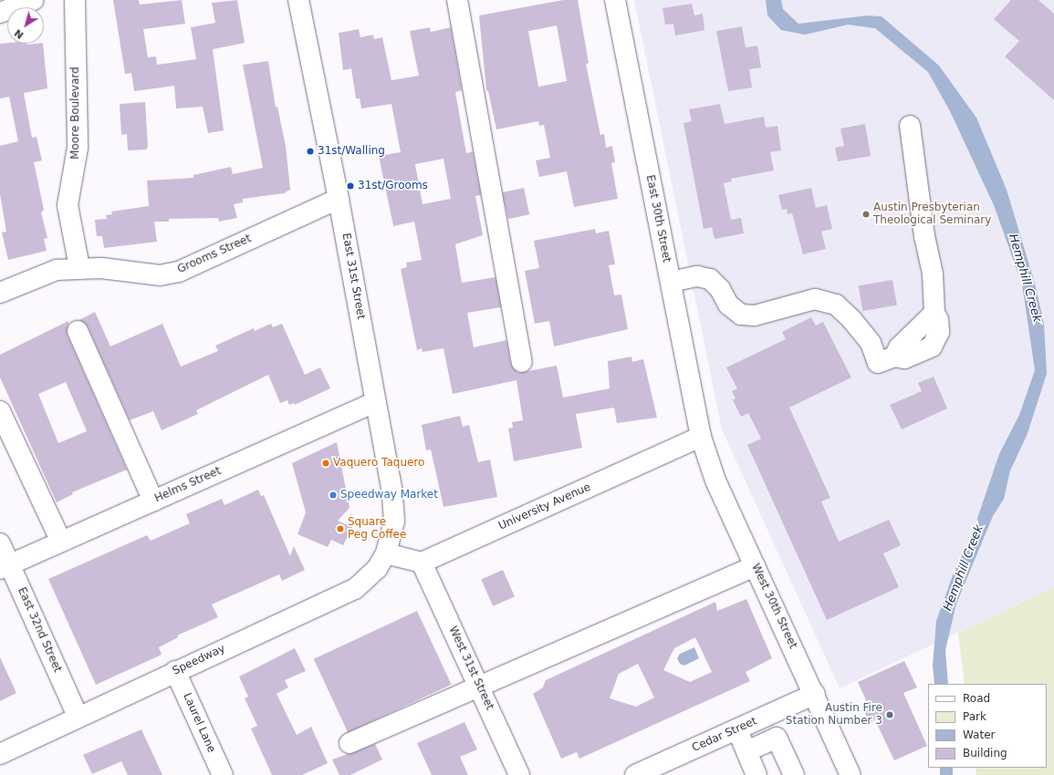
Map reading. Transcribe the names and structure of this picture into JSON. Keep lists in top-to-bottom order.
{
  "streets": {
    "street": [
      "Moore Boulevard",
      "East 30th Street",
      "Grooms Street",
      "East 31st Street",
      "Helms Street",
      "University Avenue",
      "West 30th Street",
      "East 32nd Street",
      "Speedway",
      "West 31st Street",
      "Laurel Lane",
      "Cedar Street"
    ]
  },
  "crossings": [
    ["Moore Boulevard", "Grooms Street"],
    ["East 30th Street", "University Avenue"],
    ["East 30th Street", "West 30th Street"],
    ["Grooms Street", "East 31st Street"],
    ["East 31st Street", "Helms Street"],
    ["East 31st Street", "Speedway"],
    ["Helms Street", "East 32nd Street"],
    ["University Avenue", "West 30th Street"],
    ["University Avenue", "West 31st Street"],
    ["West 30th Street", "Cedar Street"],
    ["East 32nd Street", "Speedway"],
    ["Speedway", "Laurel Lane"]
  ],
  "water": ["Hemphill Creek"],
  "places": [
    "31st/Walling",
    "31st/Grooms",
    "Austin Presbyterian Theological Seminary",
    "Vaquero Taquero",
    "Speedway Market",
    "Square Peg Coffee",
    "Austin Fire Station Number 3"
  ],
  "legend": [
    "Road",
    "Park",
    "Water",
    "Building"
  ],
  "north": "bottom left"
}
